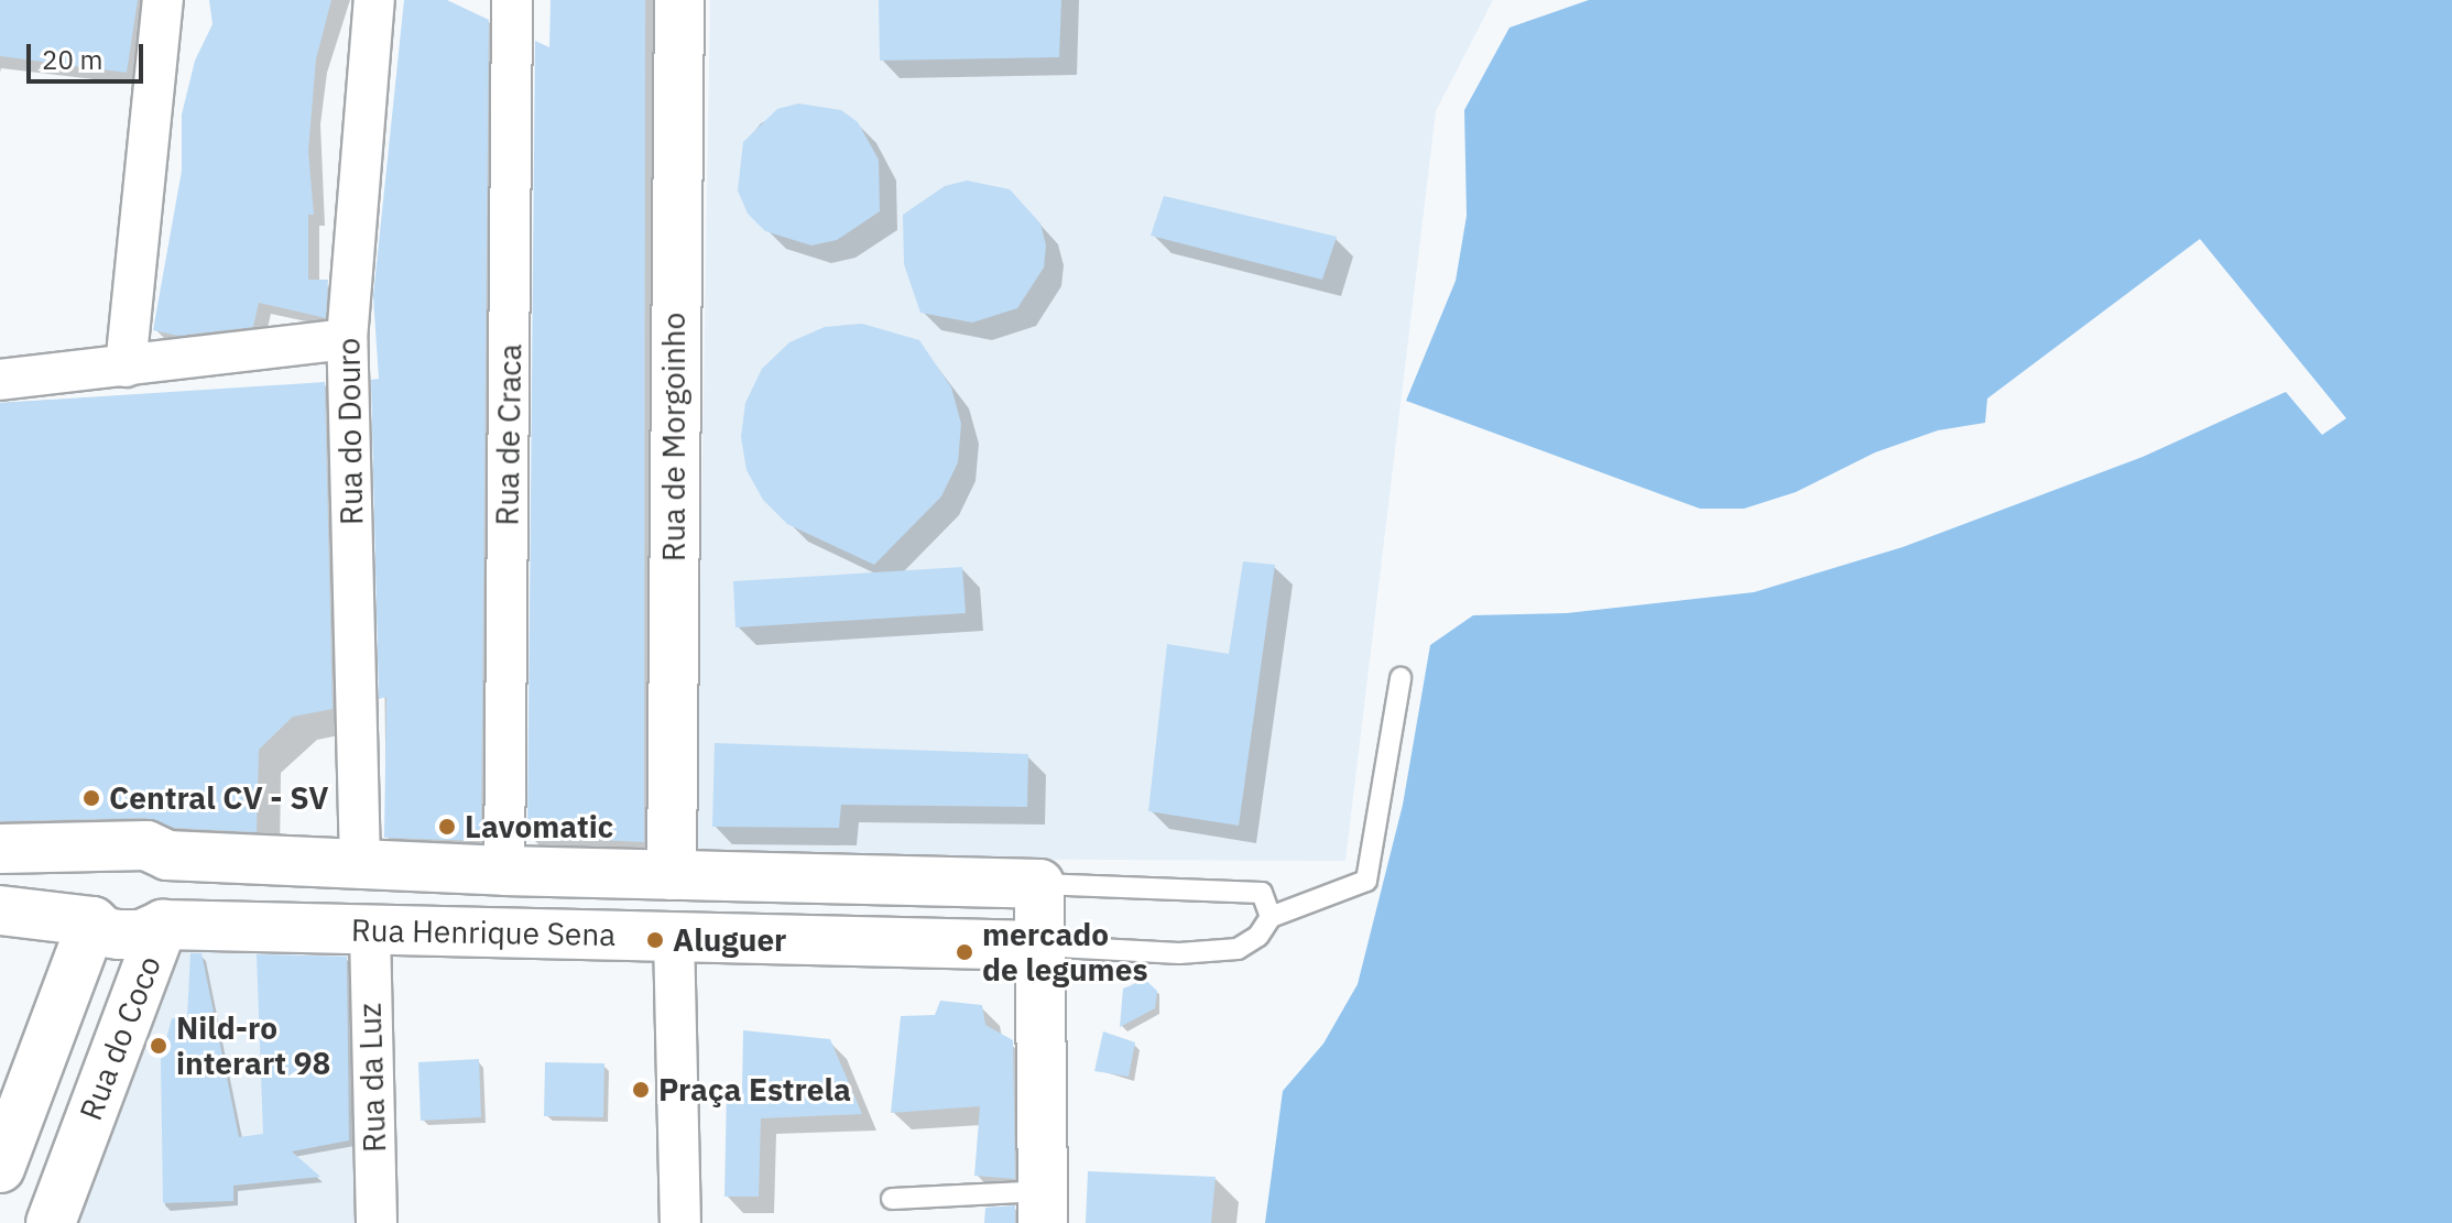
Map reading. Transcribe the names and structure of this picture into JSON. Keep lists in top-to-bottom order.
{
  "streets": {
    "main road": ["Rua de Morgoinho", "Rua Henrique Sena", "Rua do Coco"],
    "street": ["Rua do Douro", "Rua de Craca", "Rua da Luz"]
  },
  "crossings": [
    ["Rua do Douro", "Rua Henrique Sena"],
    ["Rua de Craca", "Rua Henrique Sena"],
    ["Rua de Morgoinho", "Rua Henrique Sena"],
    ["Rua Henrique Sena", "Rua do Coco"],
    ["Rua Henrique Sena", "Rua da Luz"]
  ],
  "places": [
    "Central CV - SV",
    "Lavomatic",
    "Aluguer",
    "mercado de legumes",
    "Nild-ro interart 98",
    "Praça Estrela"
  ],
  "scale_bar": "20 m"
}
